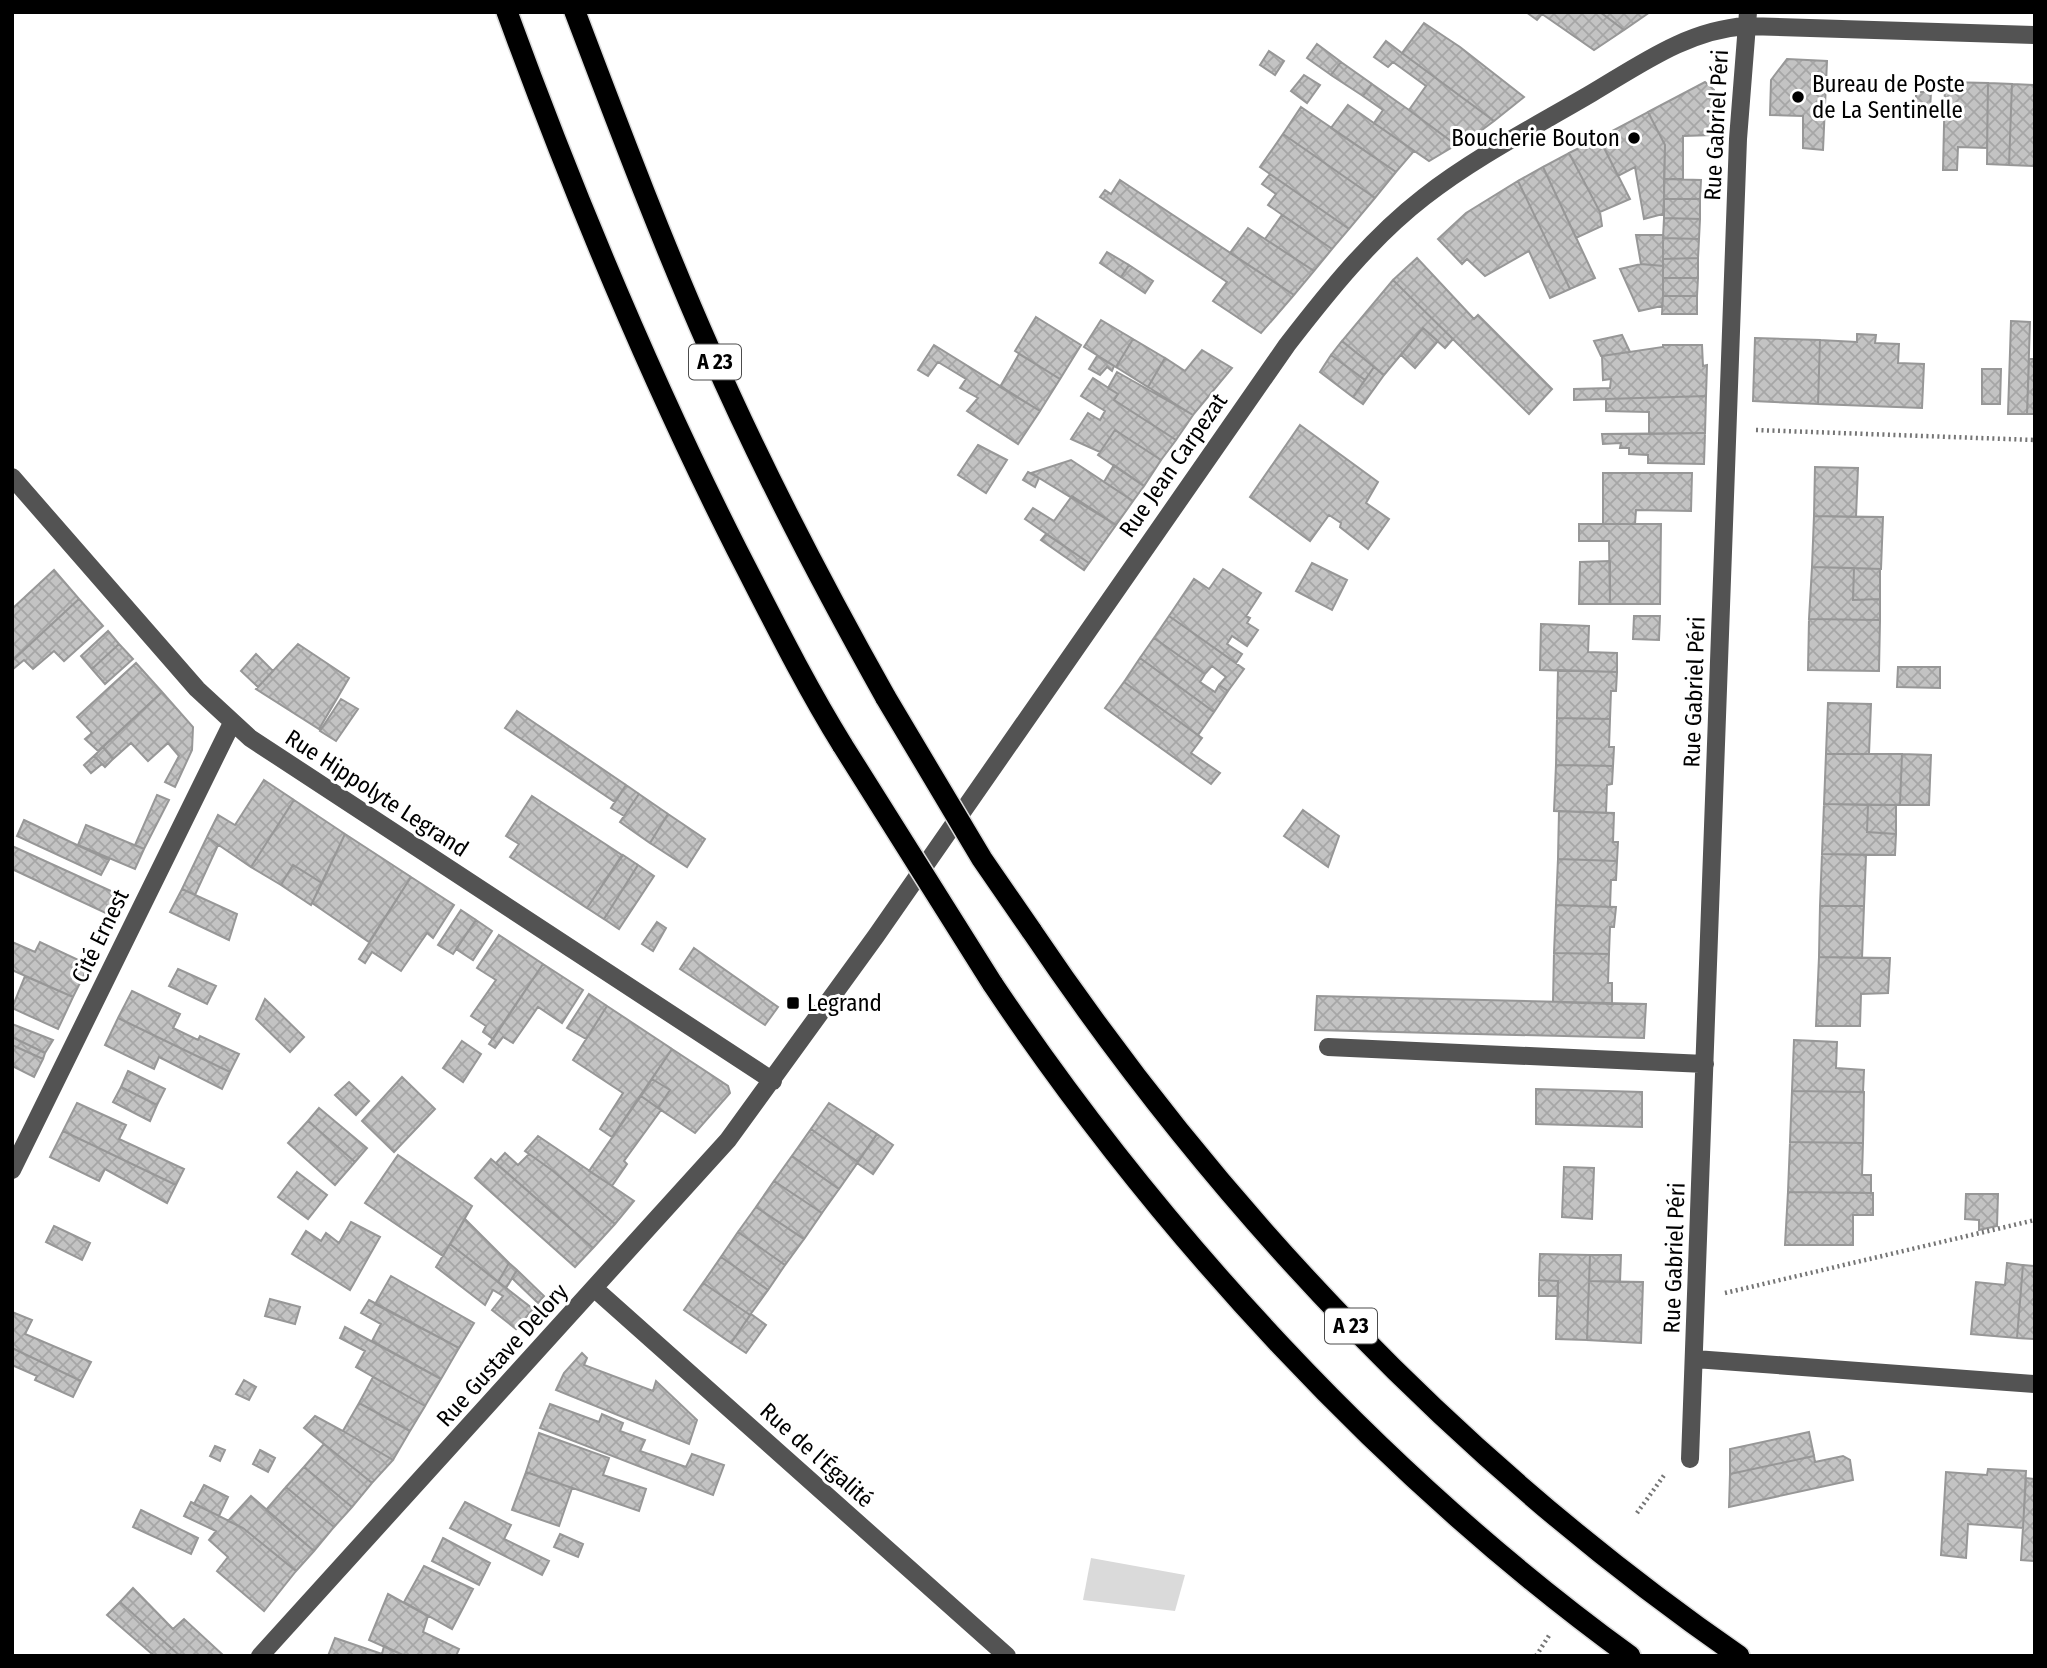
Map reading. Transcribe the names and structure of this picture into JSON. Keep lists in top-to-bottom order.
{
  "streets": {
    "highway": ["A 23"],
    "street": [
      "Rue Gabriel Péri",
      "Rue Jean Carpezat",
      "Rue Hippolyte Legrand",
      "Cité Ernest",
      "Rue Gustave Delory",
      "Rue de l'Égalité"
    ]
  },
  "crossings": [
    ["Rue Gabriel Péri", "Rue Jean Carpezat"],
    ["Rue Jean Carpezat", "Rue Hippolyte Legrand"],
    ["Rue Jean Carpezat", "Rue Gustave Delory"],
    ["Rue Hippolyte Legrand", "Cité Ernest"],
    ["Rue Hippolyte Legrand", "Rue Gustave Delory"],
    ["Rue Gustave Delory", "Rue de l'Égalité"]
  ],
  "places": {
    "other": ["Bureau de Poste de La Sentinelle", "Boucherie Bouton"],
    "transit": ["Legrand"]
  }
}
